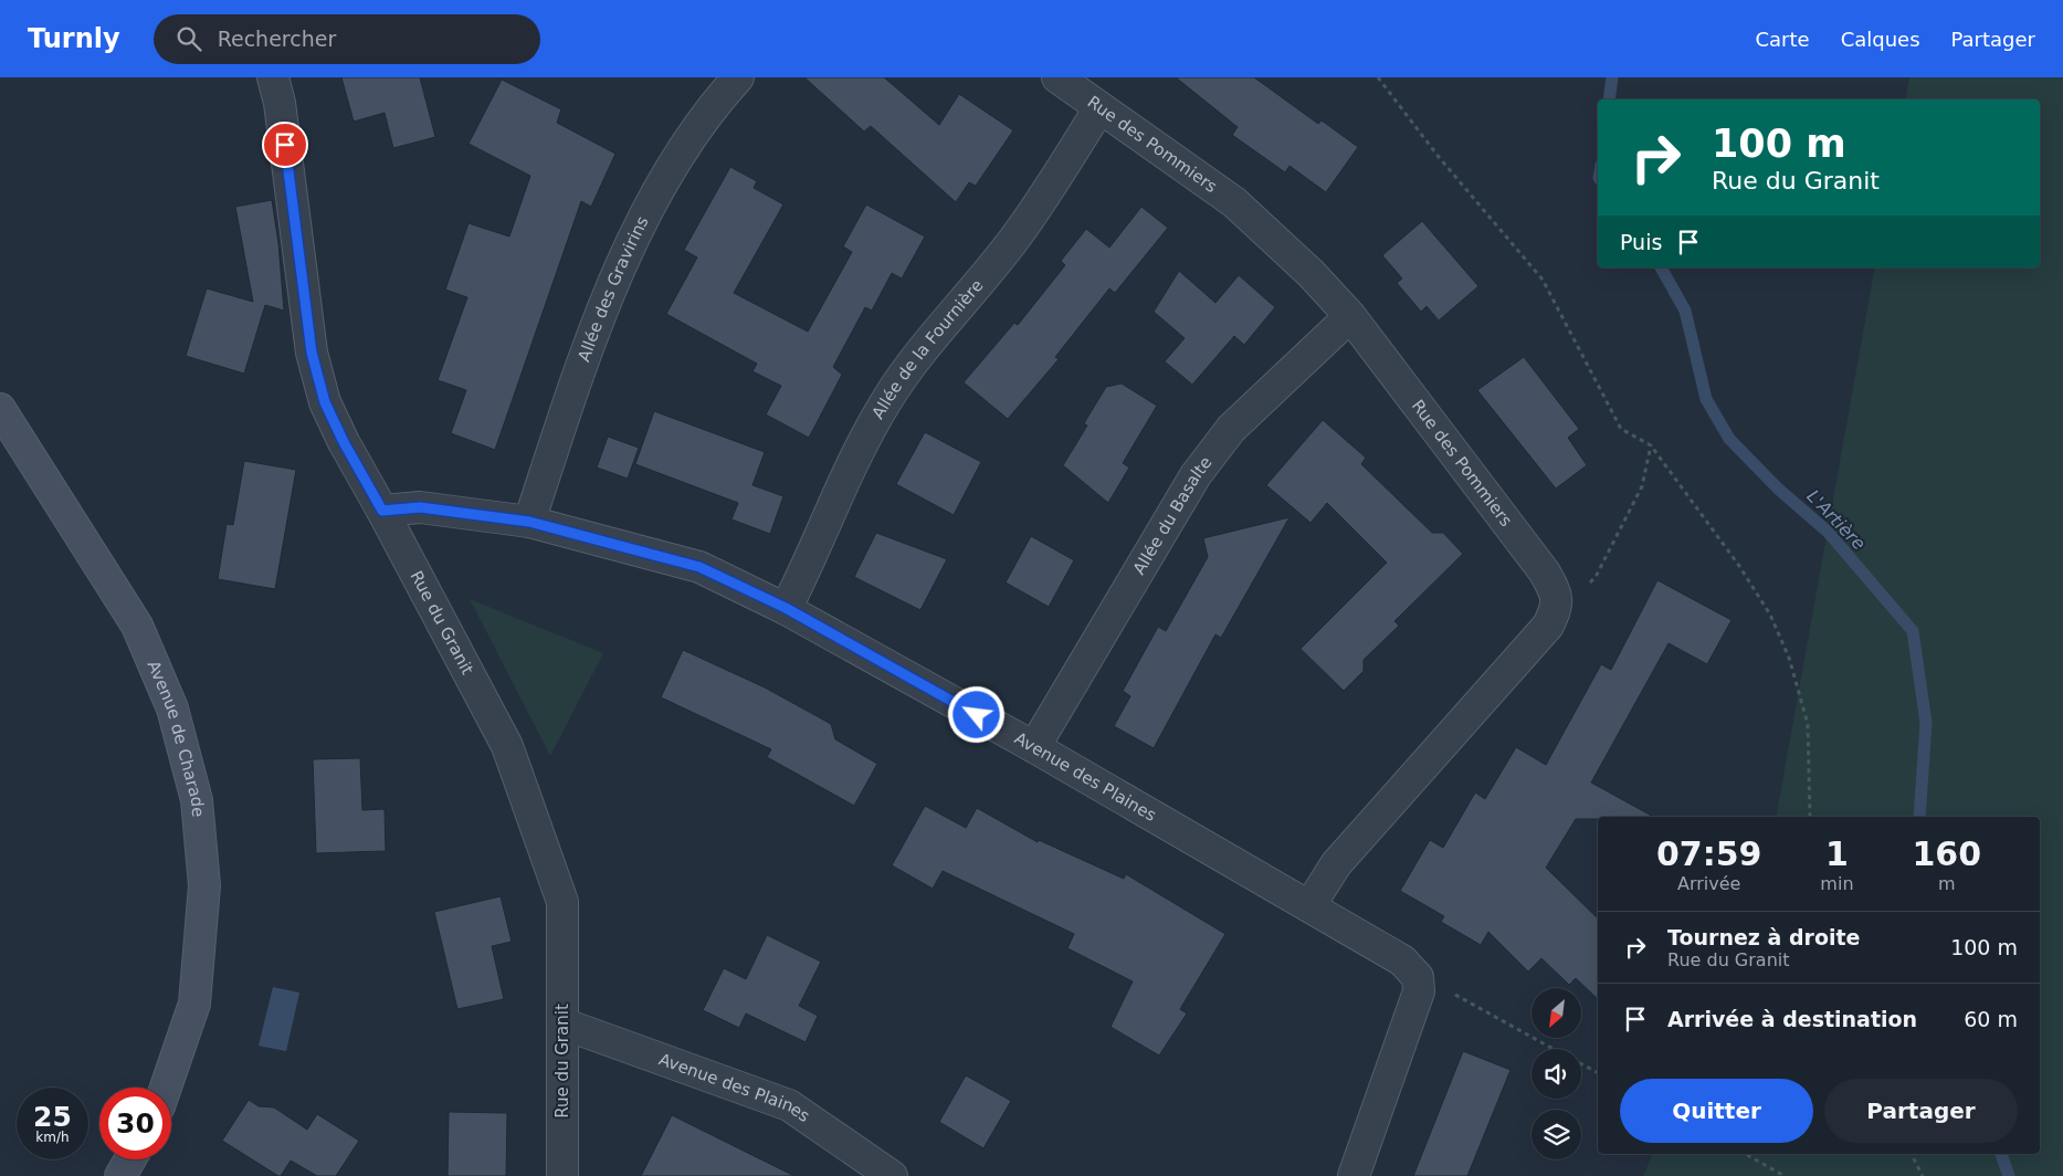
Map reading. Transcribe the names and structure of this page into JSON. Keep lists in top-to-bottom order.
{
  "streets": {
    "street": [
      "Rue des Pommiers",
      "Allée des Gravirins",
      "Allée de la Fournière",
      "Allée du Basalte",
      "Rue du Granit",
      "Avenue de Charade",
      "Avenue des Plaines"
    ]
  },
  "crossings": [
    ["Rue des Pommiers", "Allée de la Fournière"],
    ["Rue des Pommiers", "Allée du Basalte"],
    ["Rue des Pommiers", "Avenue des Plaines"],
    ["Allée des Gravirins", "Avenue des Plaines"],
    ["Allée de la Fournière", "Avenue des Plaines"],
    ["Allée du Basalte", "Avenue des Plaines"],
    ["Rue du Granit", "Avenue des Plaines"]
  ],
  "water": ["L'Artière"],
  "north": "bottom left",
  "page": {
    "header": "Turnly",
    "search": "Rechercher",
    "nav": ["Carte", "Calques", "Partager"],
    "turn": ["100 m", "Rue du Granit"],
    "then": "Puis",
    "eta": [
      "07:59",
      "Arrivée",
      "1",
      "min",
      "160",
      "m"
    ],
    "list": [
      {
        "name": "Tournez à droite",
        "note": "Rue du Granit",
        "value": "100 m"
      },
      {
        "name": "Arrivée à destination",
        "value": "60 m"
      }
    ],
    "buttons": ["Quitter", "Partager"],
    "speed": "25 km/h",
    "limit": "30"
  }
}
